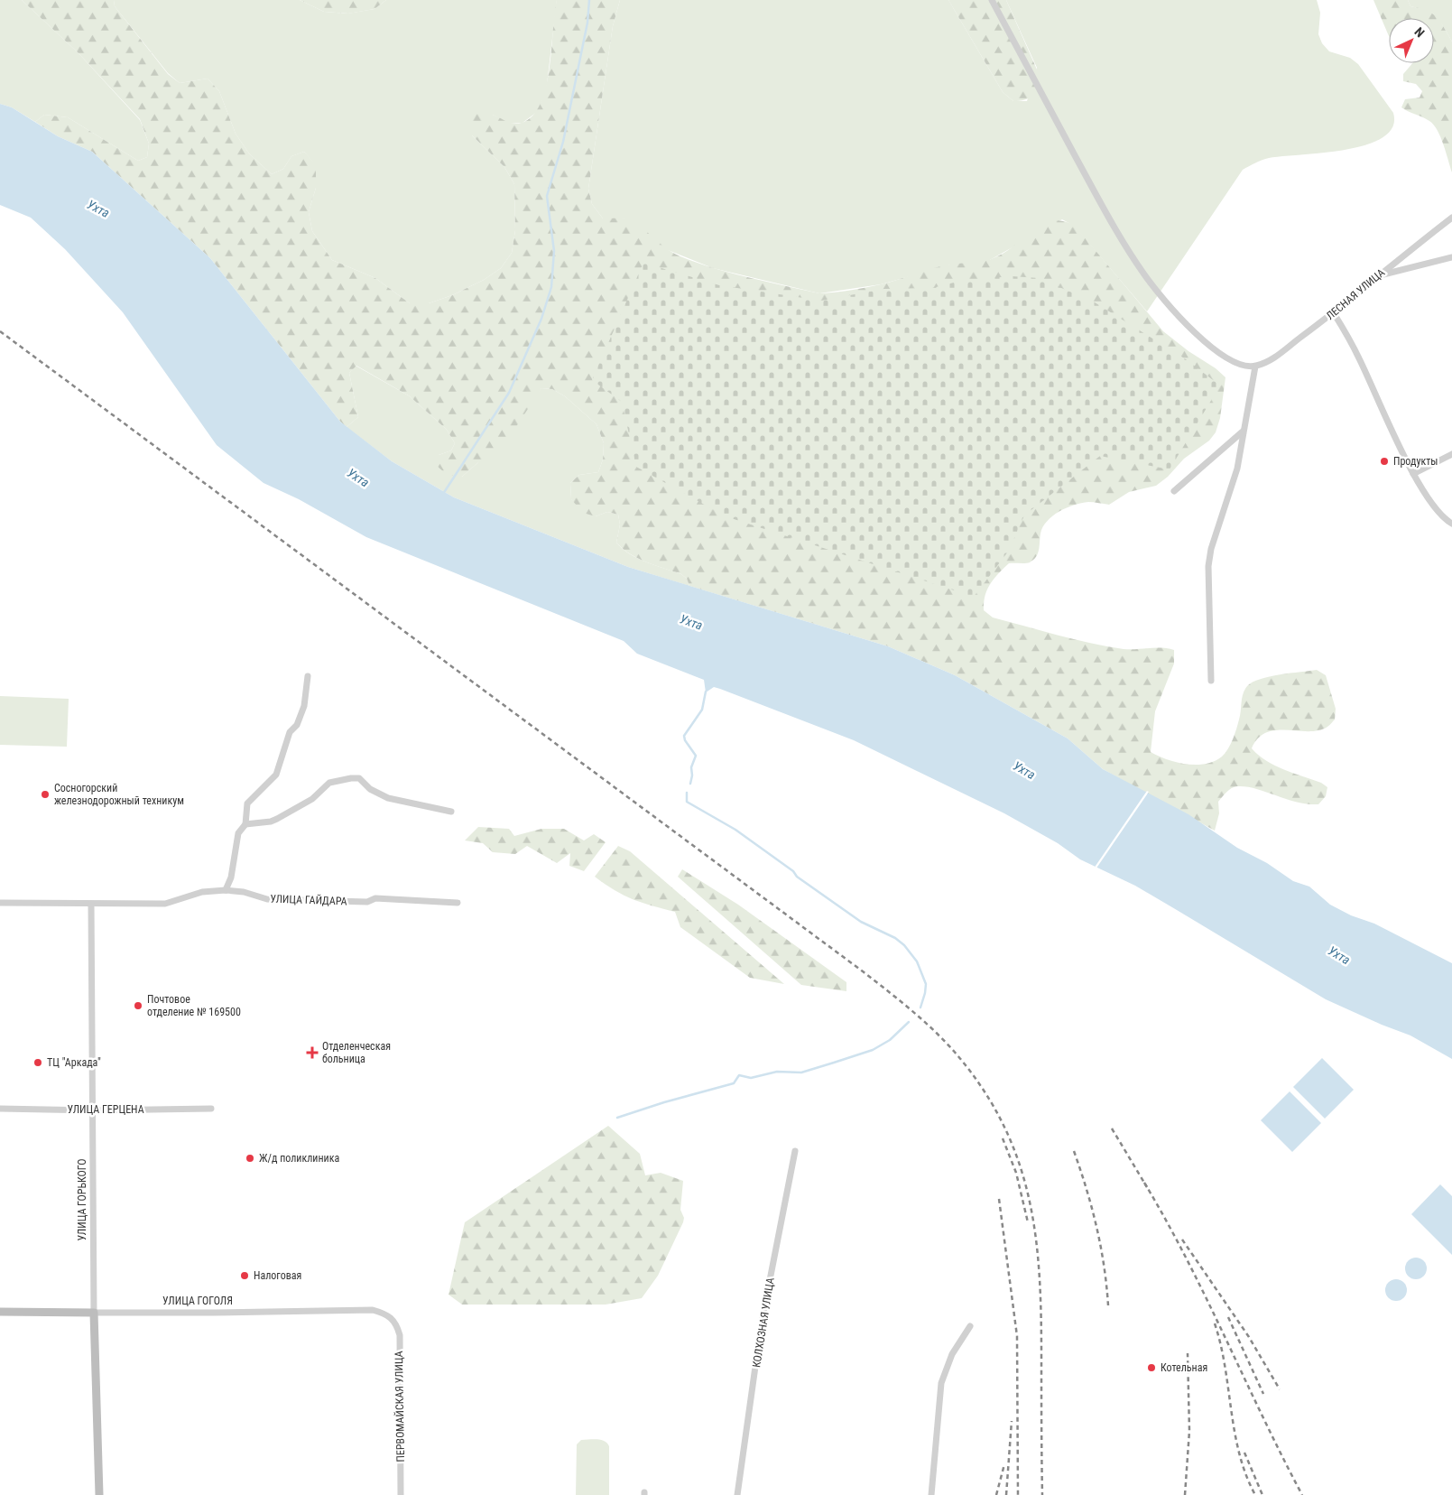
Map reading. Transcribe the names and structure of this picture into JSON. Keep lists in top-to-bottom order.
{
  "streets": {
    "main road": ["УЛИЦА ГОРЬКОГО", "УЛИЦА ГОГОЛЯ"],
    "street": [
      "ЛЕСНАЯ УЛИЦА",
      "УЛИЦА ГАЙДАРА",
      "УЛИЦА ГЕРЦЕНА",
      "КОЛХОЗНАЯ УЛИЦА",
      "ПЕРВОМАЙСКАЯ УЛИЦА"
    ]
  },
  "crossings": [
    ["УЛИЦА ГАЙДАРА", "УЛИЦА ГОРЬКОГО"],
    ["УЛИЦА ГЕРЦЕНА", "УЛИЦА ГОРЬКОГО"],
    ["УЛИЦА ГОРЬКОГО", "УЛИЦА ГОГОЛЯ"],
    ["УЛИЦА ГОГОЛЯ", "ПЕРВОМАЙСКАЯ УЛИЦА"]
  ],
  "water": ["Ухта"],
  "places": {
    "other": [
      "Продукты",
      "Сосногорский железнодорожный техникум",
      "Почтовое отделение № 169500",
      "ТЦ \"Аркада\"",
      "Ж/д поликлиника",
      "Налоговая",
      "Котельная"
    ],
    "health": ["Отделенческая больница"]
  },
  "north": "top right"
}
